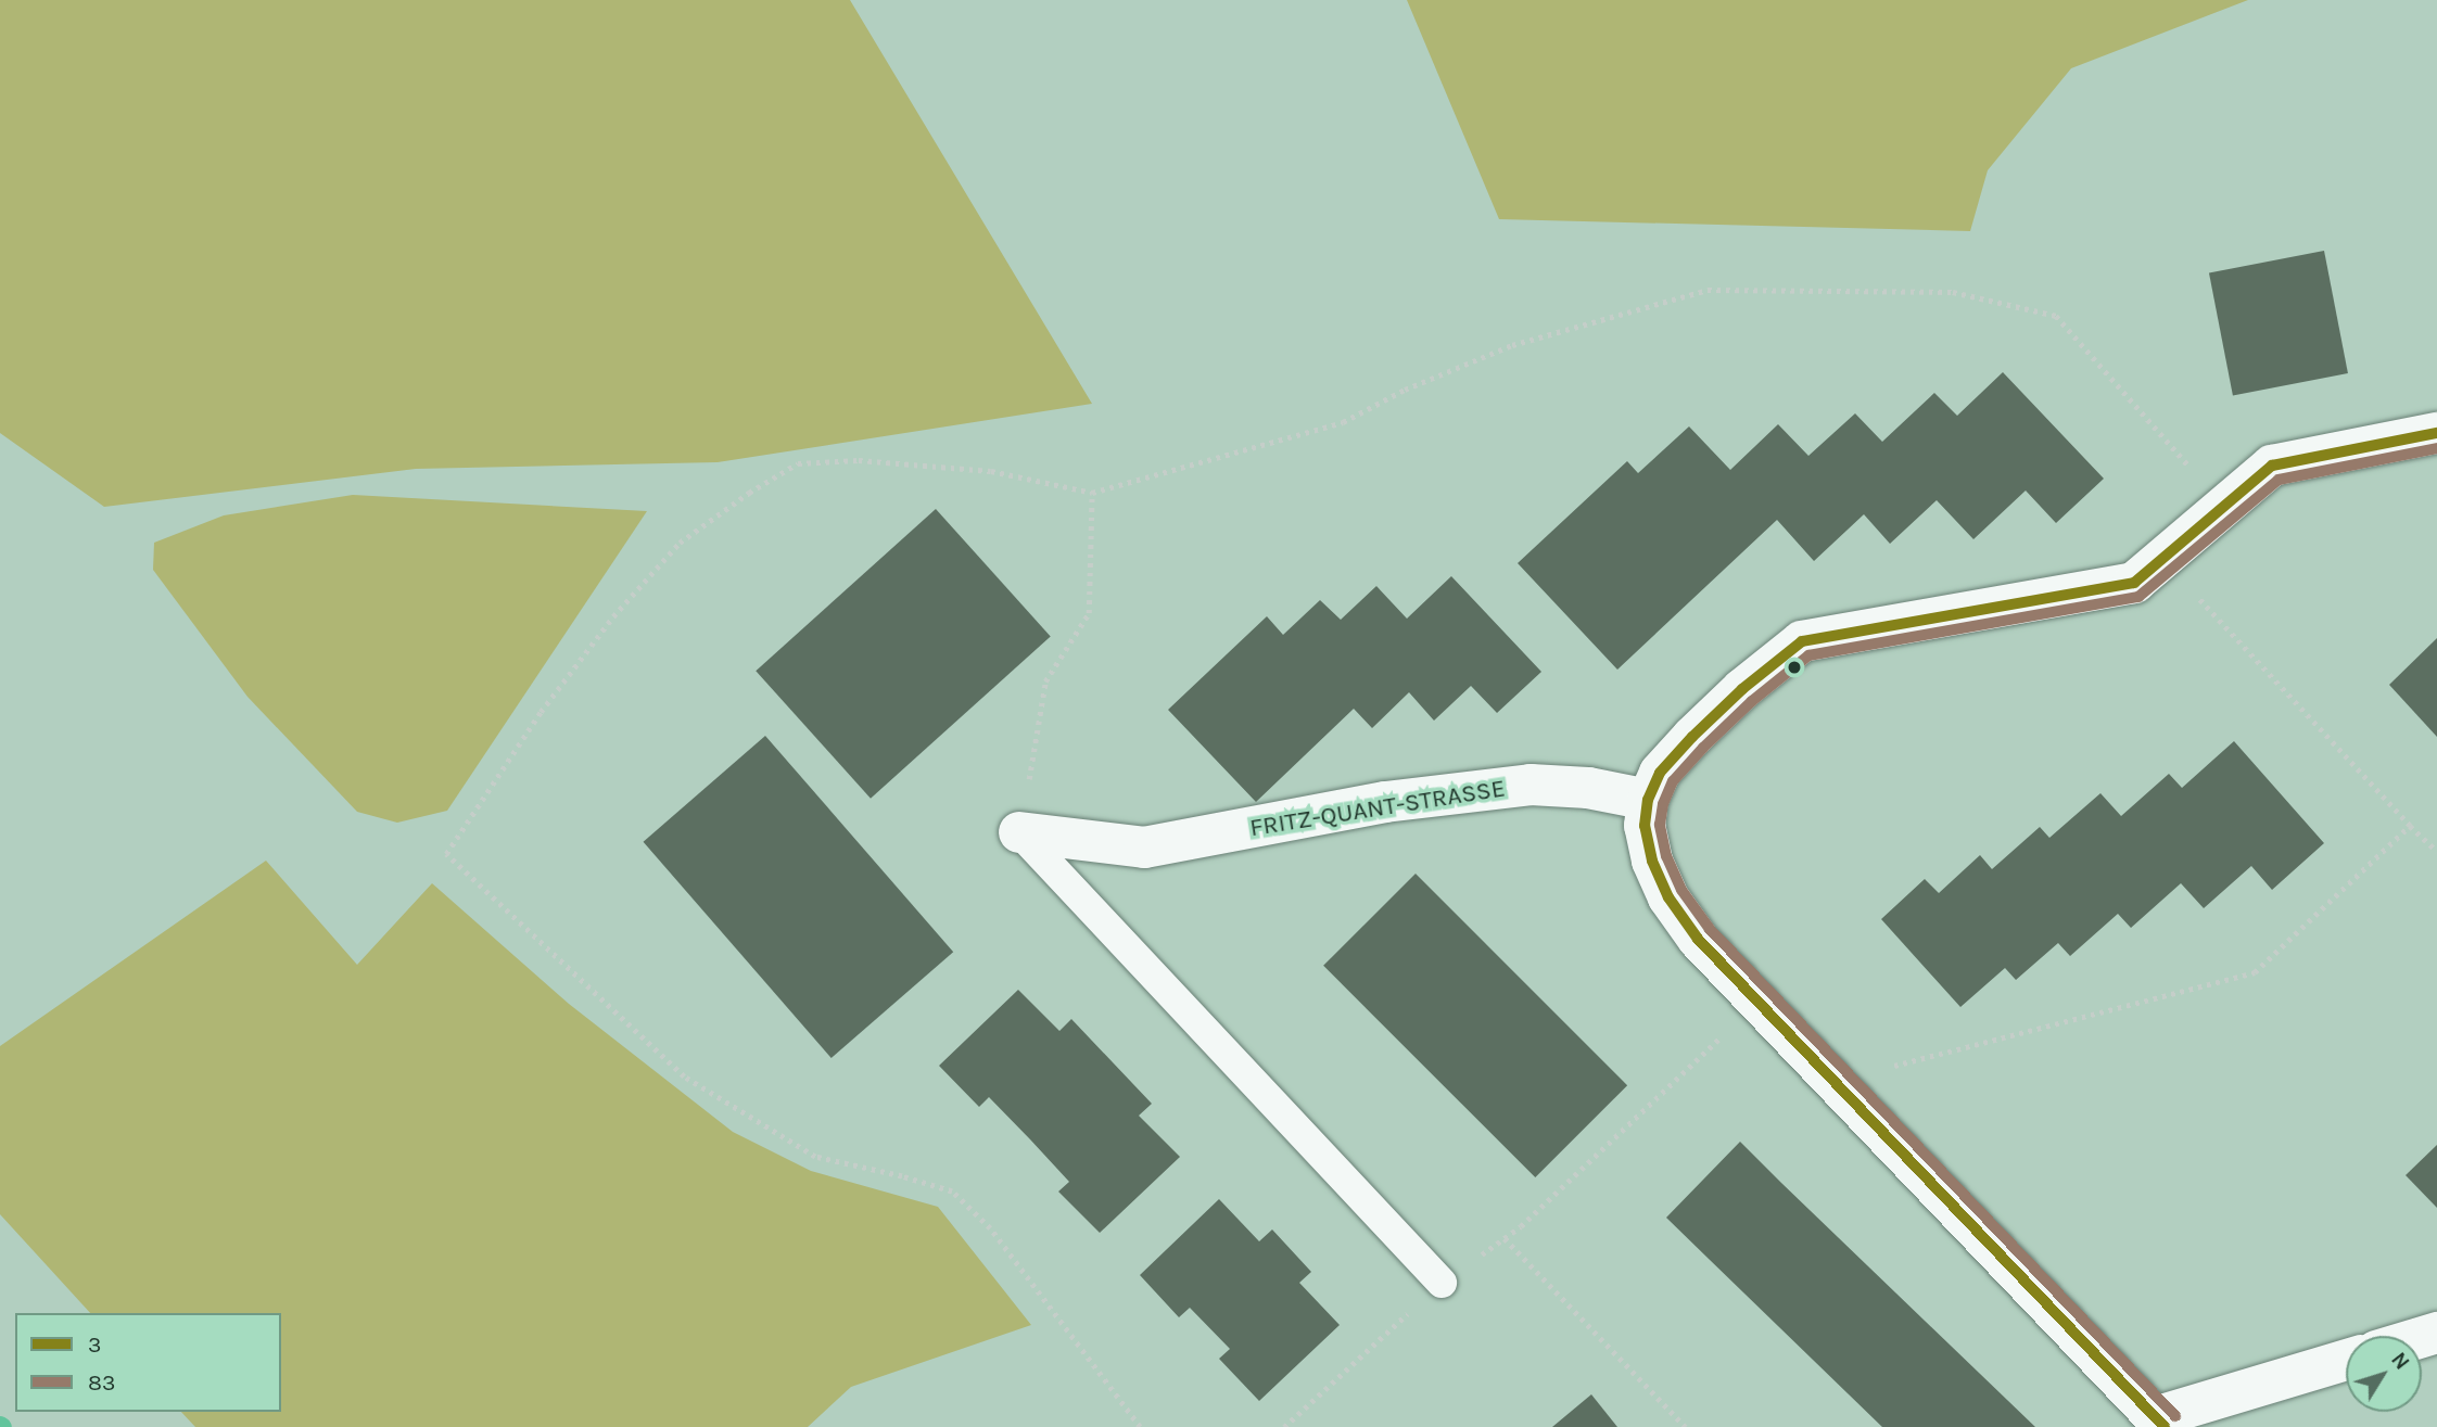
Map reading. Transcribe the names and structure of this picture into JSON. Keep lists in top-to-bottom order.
{
  "streets": {
    "street": ["FRITZ-QUANT-STRASSE"]
  },
  "lines": ["transit line 3", "transit line 83"],
  "legend": ["3", "83"],
  "north": "top right"
}
